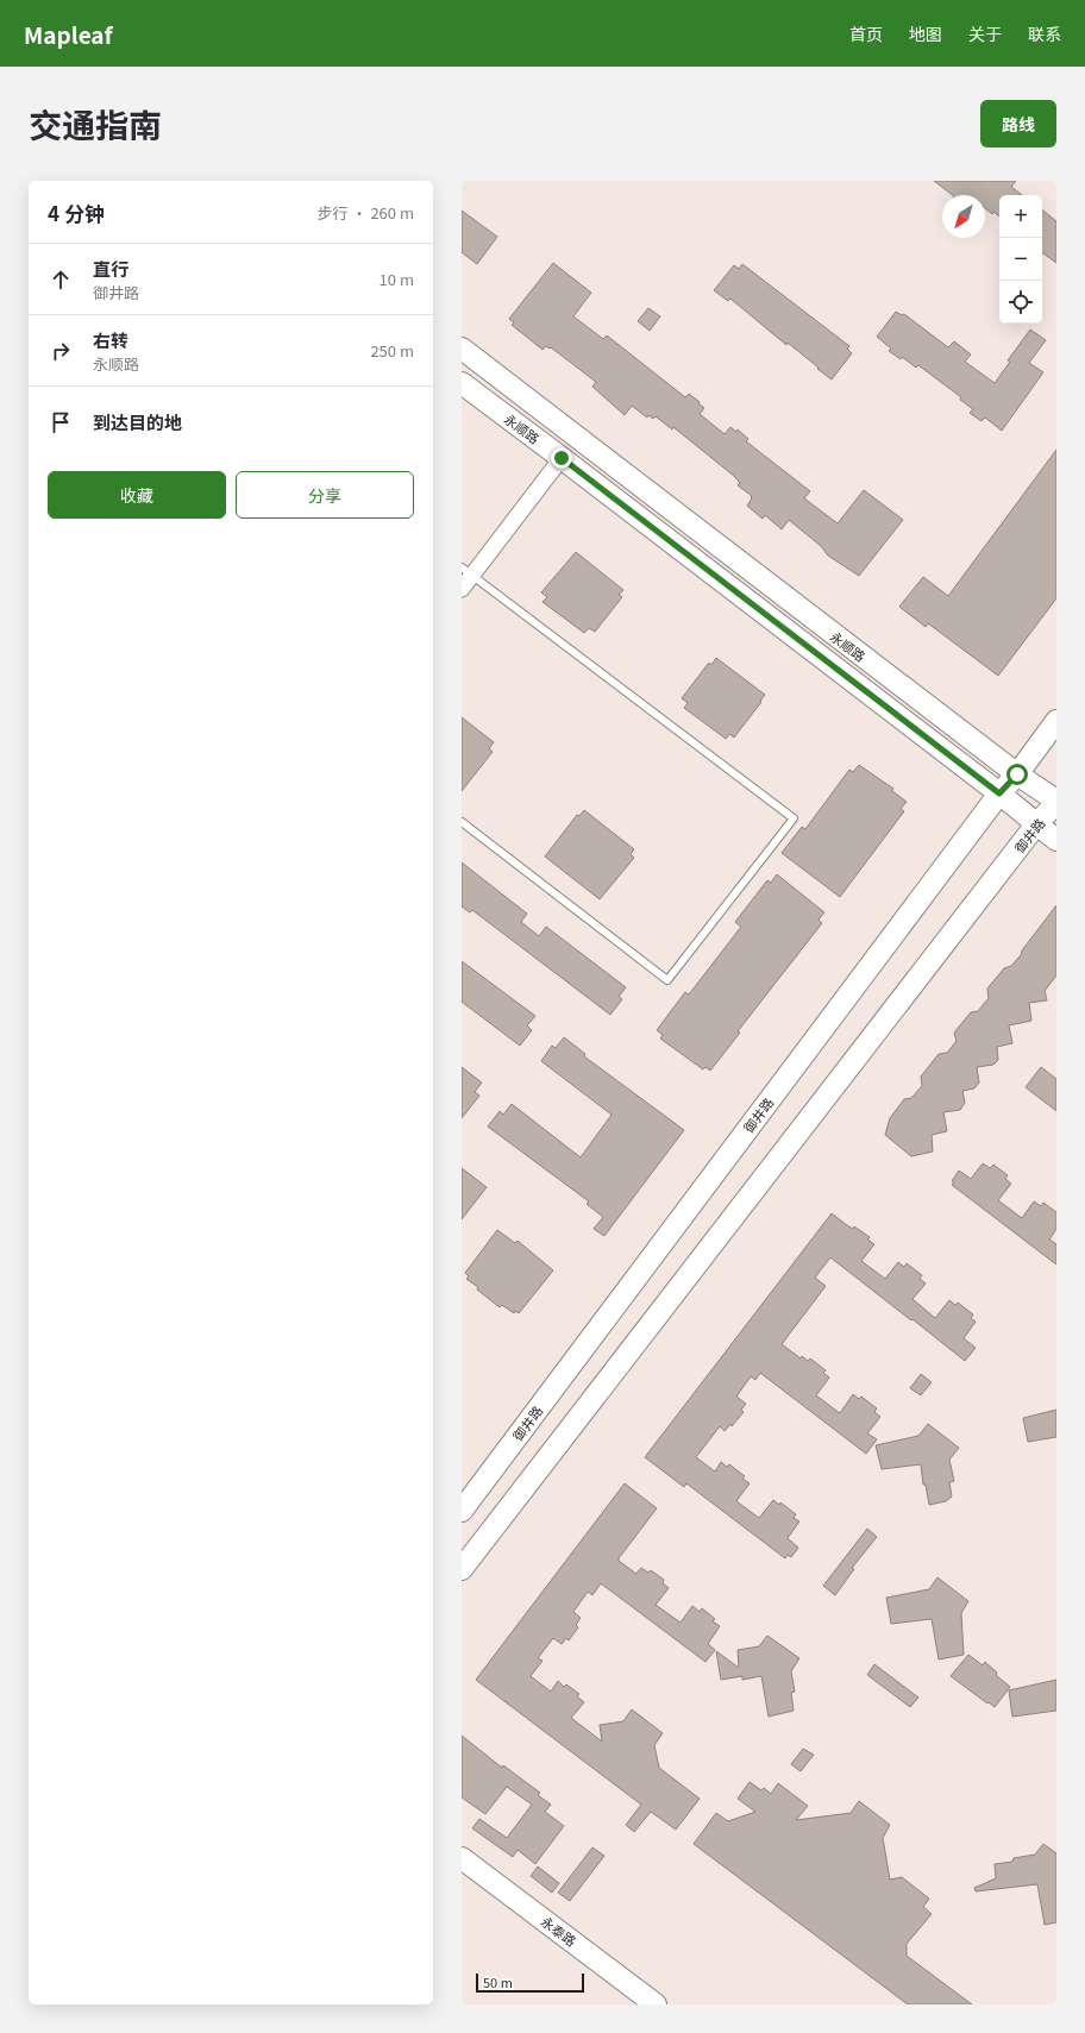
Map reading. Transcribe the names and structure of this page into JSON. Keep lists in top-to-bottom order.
{
  "streets": {
    "street": ["永顺路", "御井路", "永泰路"]
  },
  "crossings": [
    ["永顺路", "御井路"]
  ],
  "scale_bar": "50 m",
  "north": "bottom left",
  "page": {
    "header": "Mapleaf",
    "nav": [
      "首页",
      "地图",
      "关于",
      "联系"
    ],
    "title": "交通指南",
    "buttons": [
      "路线",
      ["收藏", "分享"]
    ],
    "heading": ["4 分钟", "步行 · 260 m"],
    "map_buttons": ["+", "−"],
    "list": [
      ["直行", "御井路", "10 m"],
      ["右转", "永顺路", "250 m"],
      "到达目的地"
    ],
    "scale": "50 m"
  }
}
